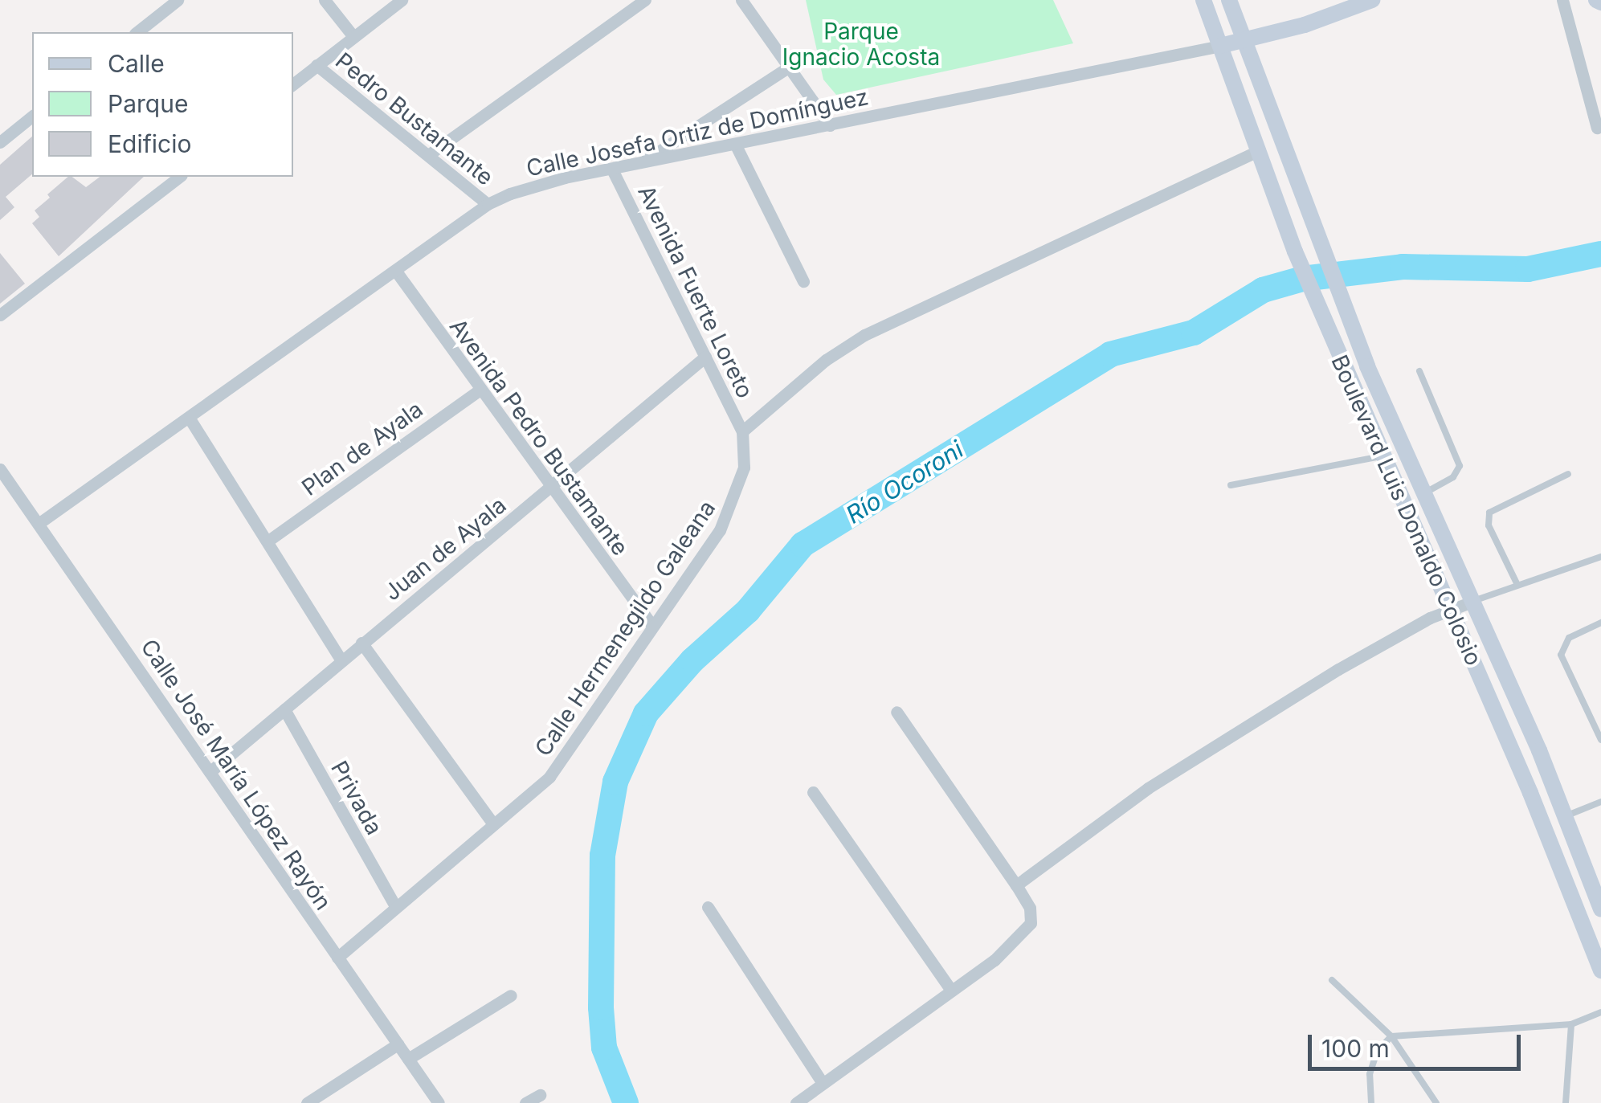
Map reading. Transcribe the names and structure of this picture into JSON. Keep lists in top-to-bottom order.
{
  "streets": {
    "main road": ["Boulevard Luis Donaldo Colosio"],
    "street": [
      "Pedro Bustamante",
      "Calle Josefa Ortiz de Domínguez",
      "Avenida Fuerte Loreto",
      "Avenida Pedro Bustamante",
      "Plan de Ayala",
      "Juan de Ayala",
      "Calle Hermenegildo Galeana",
      "Calle José María López Rayón",
      "Privada"
    ]
  },
  "crossings": [
    ["Pedro Bustamante", "Calle Josefa Ortiz de Domínguez"],
    ["Calle Josefa Ortiz de Domínguez", "Avenida Fuerte Loreto"],
    ["Calle Josefa Ortiz de Domínguez", "Avenida Pedro Bustamante"],
    ["Calle Josefa Ortiz de Domínguez", "Boulevard Luis Donaldo Colosio"],
    ["Calle Josefa Ortiz de Domínguez", "Calle José María López Rayón"],
    ["Avenida Fuerte Loreto", "Juan de Ayala"],
    ["Avenida Fuerte Loreto", "Calle Hermenegildo Galeana"],
    ["Avenida Pedro Bustamante", "Plan de Ayala"],
    ["Avenida Pedro Bustamante", "Juan de Ayala"],
    ["Avenida Pedro Bustamante", "Calle Hermenegildo Galeana"],
    ["Juan de Ayala", "Calle José María López Rayón"],
    ["Juan de Ayala", "Privada"],
    ["Calle Hermenegildo Galeana", "Calle José María López Rayón"],
    ["Calle Hermenegildo Galeana", "Privada"]
  ],
  "water": ["Río Ocoroni"],
  "parks": ["Parque Ignacio Acosta"],
  "legend": ["Calle", "Parque", "Edificio"],
  "scale_bar": "100 m"
}
